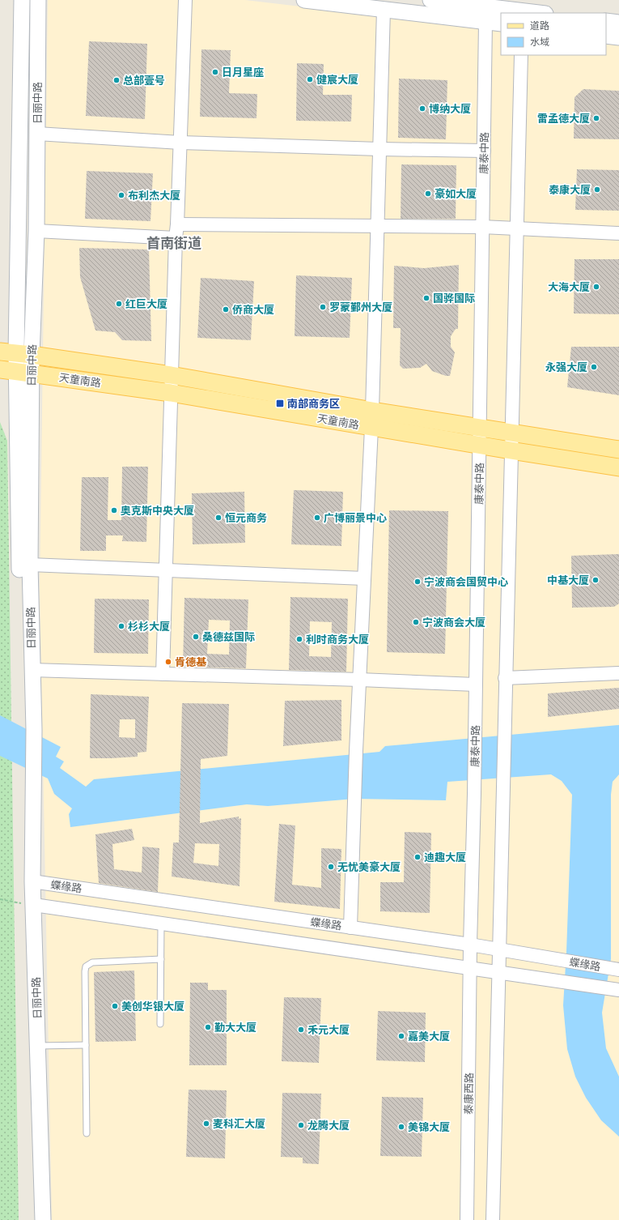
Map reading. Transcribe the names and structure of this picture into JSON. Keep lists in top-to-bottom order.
{
  "streets": {
    "main road": ["日丽中路", "天童南路"],
    "street": ["康泰中路", "蝶缘路", "泰康西路"]
  },
  "crossings": [
    ["日丽中路", "天童南路"],
    ["日丽中路", "蝶缘路"],
    ["康泰中路", "天童南路"],
    ["康泰中路", "蝶缘路"],
    ["康泰中路", "泰康西路"],
    ["蝶缘路", "泰康西路"]
  ],
  "districts": ["首南街道"],
  "places": {
    "other": [
      "日月星座",
      "健宸大厦",
      "总部壹号",
      "博纳大厦",
      "雷孟德大厦",
      "泰康大厦",
      "豪如大厦",
      "布利杰大厦",
      "大海大厦",
      "国骅国际",
      "红巨大厦",
      "罗蒙鄞州大厦",
      "侨商大厦",
      "永强大厦",
      "奥克斯中央大厦",
      "恒元商务",
      "广博丽景中心",
      "中基大厦",
      "宁波商会国贸中心",
      "宁波商会大厦",
      "杉杉大厦",
      "桑德兹国际",
      "利时商务大厦",
      "肯德基",
      "迪趣大厦",
      "无忧美豪大厦",
      "美创华银大厦",
      "勤大大厦",
      "禾元大厦",
      "嘉美大厦",
      "麦科汇大厦",
      "龙腾大厦",
      "美锦大厦"
    ],
    "transit": ["南部商务区"]
  },
  "legend": ["道路", "水域"]
}
